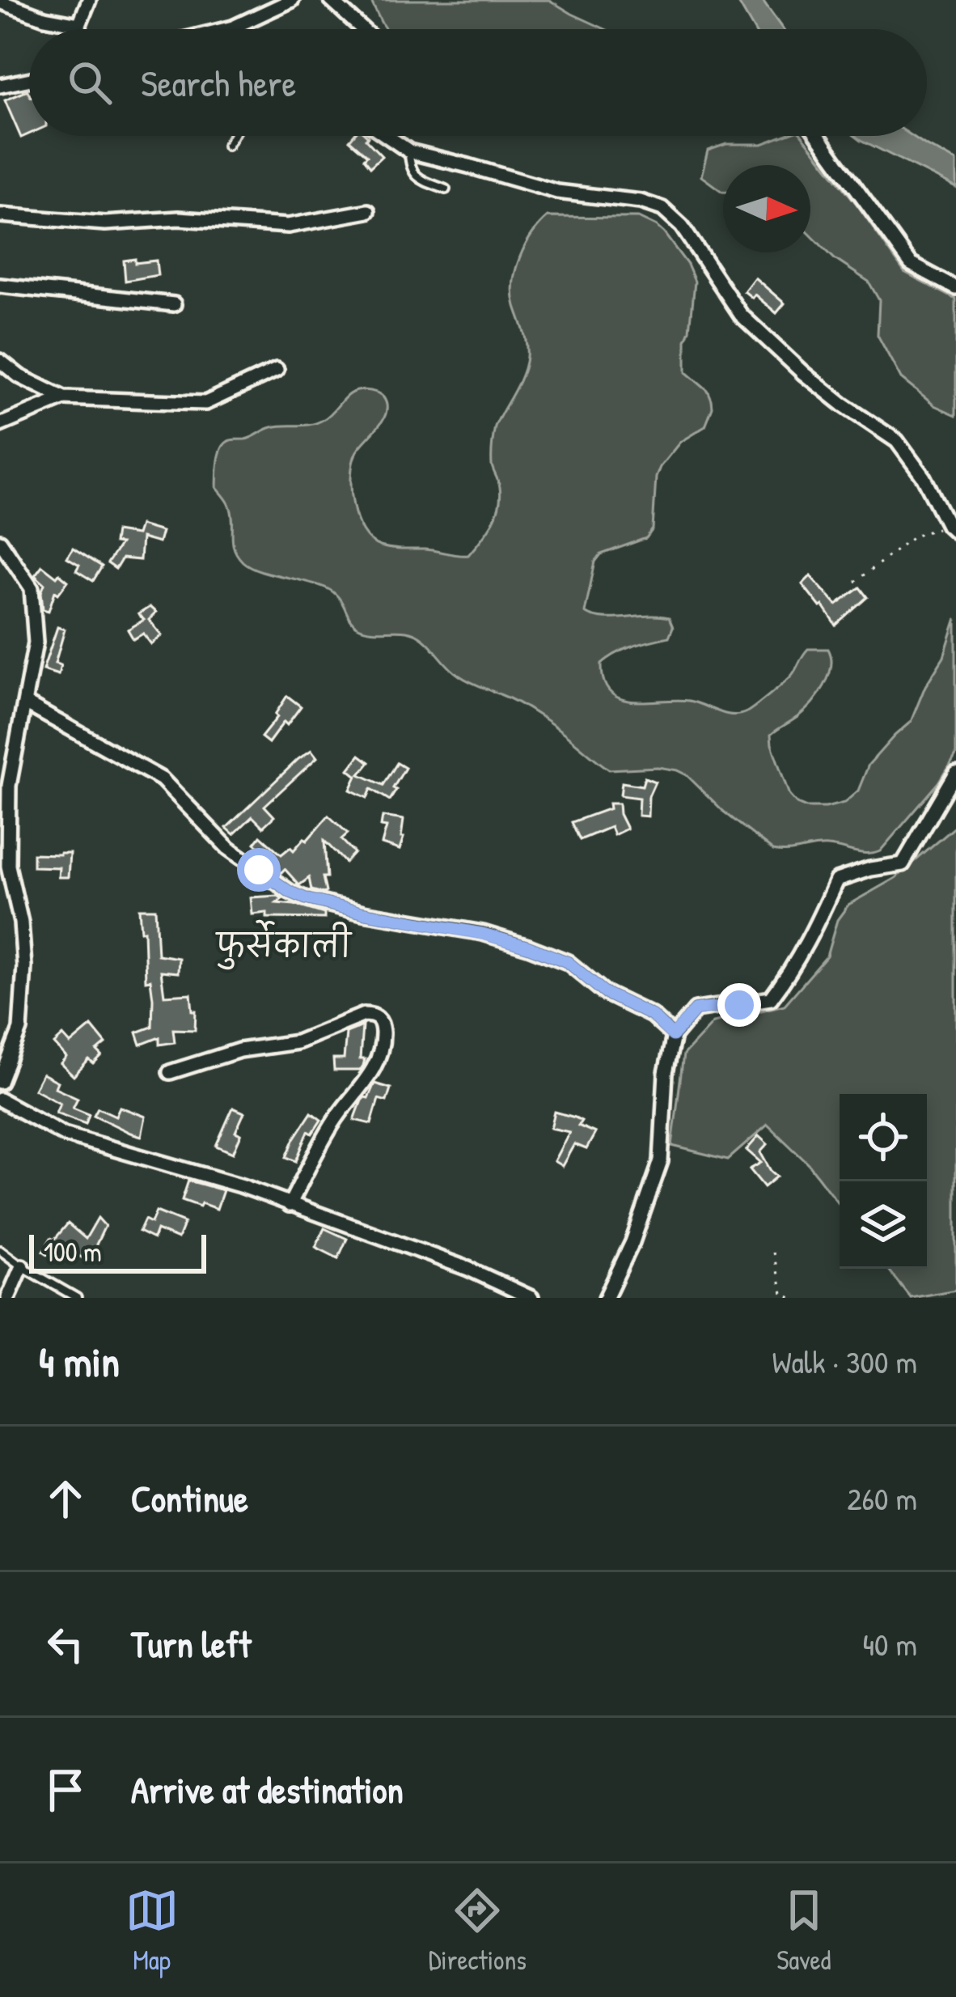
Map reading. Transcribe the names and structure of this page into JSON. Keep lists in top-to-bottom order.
{
  "districts": ["फुर्सेकाली"],
  "scale_bar": "100 m",
  "north": "right",
  "page": {
    "search": "Search here",
    "scale": "100 m",
    "heading": ["4 min", "Walk · 300 m"],
    "list": [
      ["Continue", "260 m"],
      ["Turn left", "40 m"],
      "Arrive at destination"
    ],
    "nav": ["Map", "Directions", "Saved"]
  }
}
